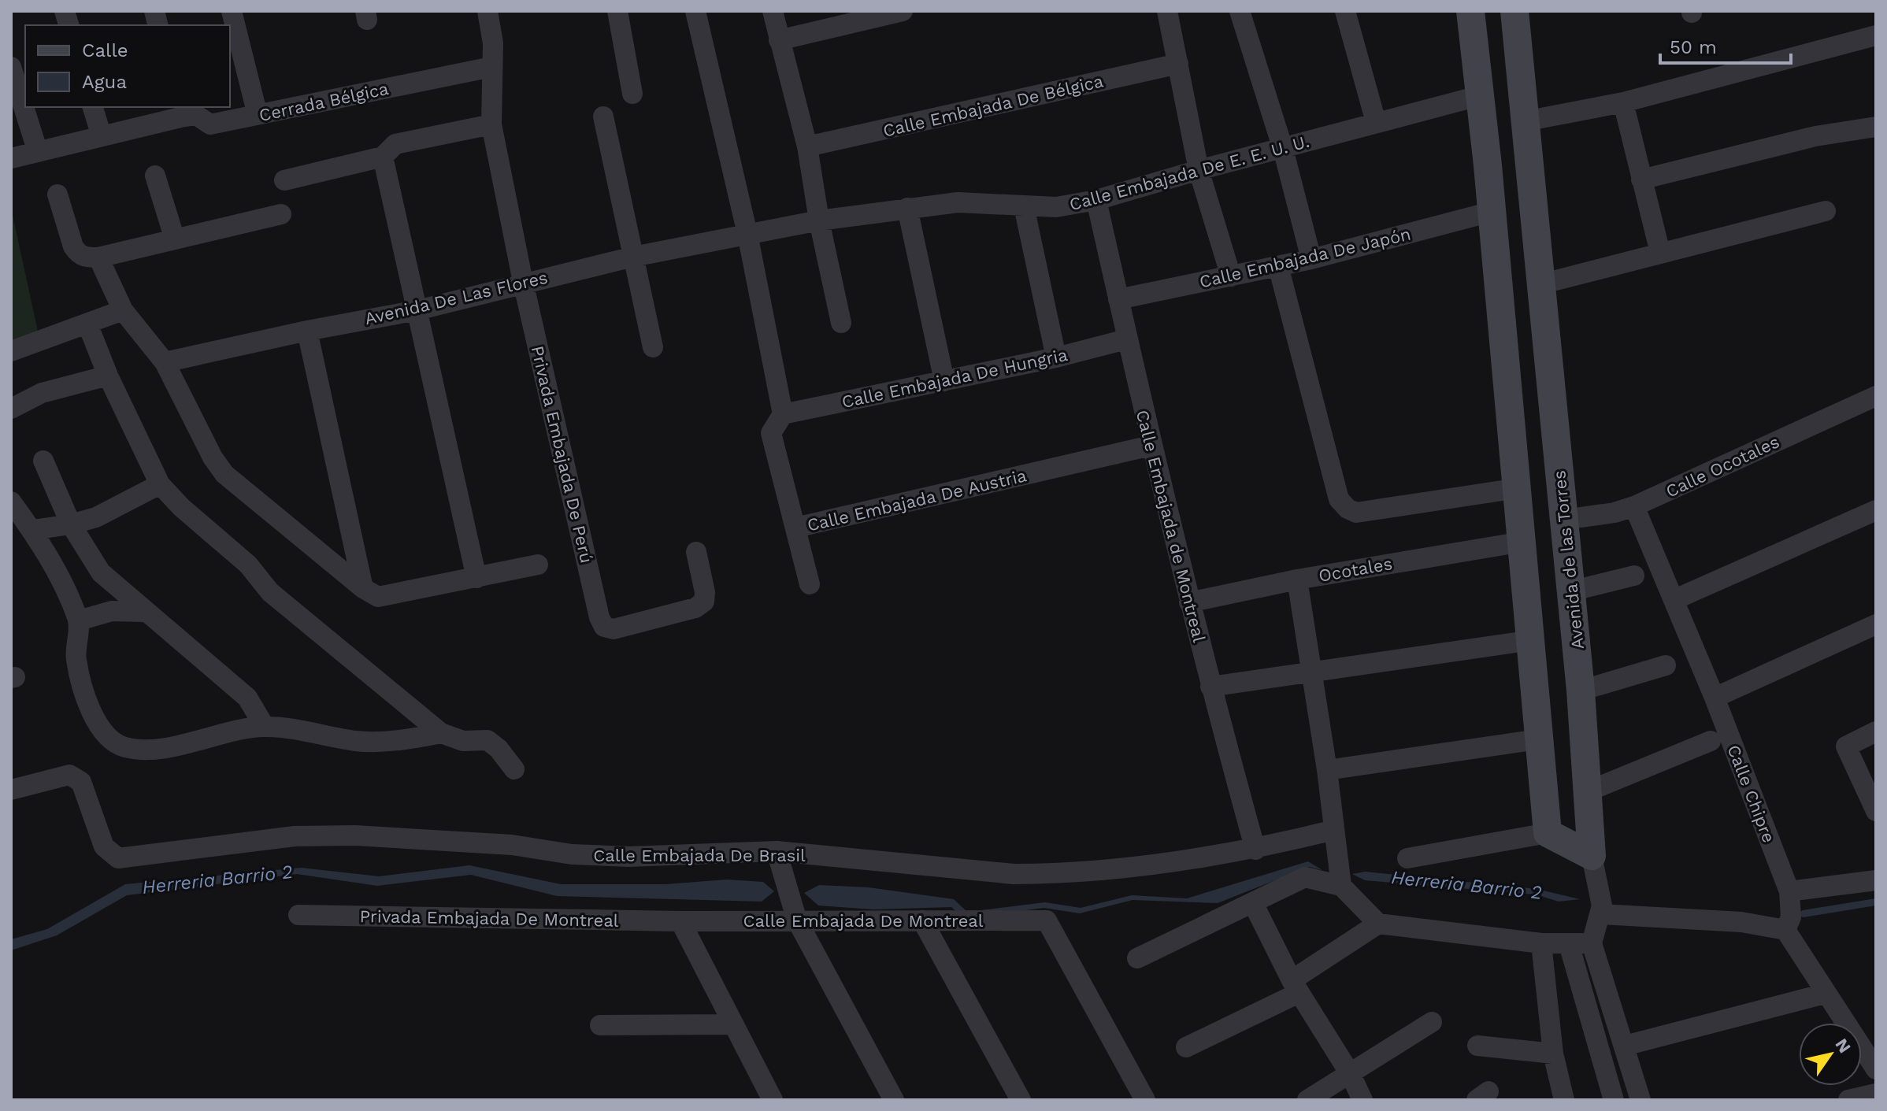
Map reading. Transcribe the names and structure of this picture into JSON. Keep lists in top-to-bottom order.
{
  "streets": {
    "main road": ["Avenida de las Torres"],
    "street": [
      "Cerrada Bélgica",
      "Calle Embajada De Bélgica",
      "Calle Embajada De E. E. U. U.",
      "Calle Embajada De Japón",
      "Avenida De Las Flores",
      "Calle Embajada De Hungria",
      "Privada Embajada De Perú",
      "Calle Ocotales",
      "Calle Embajada De Austria",
      "Calle Embajada de Montreal",
      "Ocotales",
      "Calle Chipre",
      "Calle Embajada De Brasil",
      "Privada Embajada De Montreal",
      "Calle Embajada De Montreal"
    ]
  },
  "crossings": [
    ["Cerrada Bélgica", "Privada Embajada De Perú"],
    ["Calle Embajada De E. E. U. U.", "Avenida De Las Flores"],
    ["Calle Embajada De E. E. U. U.", "Calle Embajada De Austria"],
    ["Calle Embajada De E. E. U. U.", "Calle Embajada de Montreal"],
    ["Calle Embajada De Japón", "Calle Embajada de Montreal"],
    ["Avenida De Las Flores", "Privada Embajada De Perú"],
    ["Avenida De Las Flores", "Calle Embajada De Austria"],
    ["Calle Embajada De Hungria", "Calle Embajada De Austria"],
    ["Calle Embajada De Hungria", "Calle Embajada de Montreal"],
    ["Calle Ocotales", "Avenida de las Torres"],
    ["Calle Ocotales", "Calle Chipre"],
    ["Calle Embajada De Austria", "Calle Embajada de Montreal"],
    ["Calle Embajada de Montreal", "Ocotales"],
    ["Calle Embajada de Montreal", "Calle Embajada De Brasil"],
    ["Privada Embajada De Montreal", "Calle Embajada De Montreal"]
  ],
  "water": ["Herreria Barrio 2"],
  "legend": ["Calle", "Agua"],
  "scale_bar": "50 m",
  "north": "top right"
}
